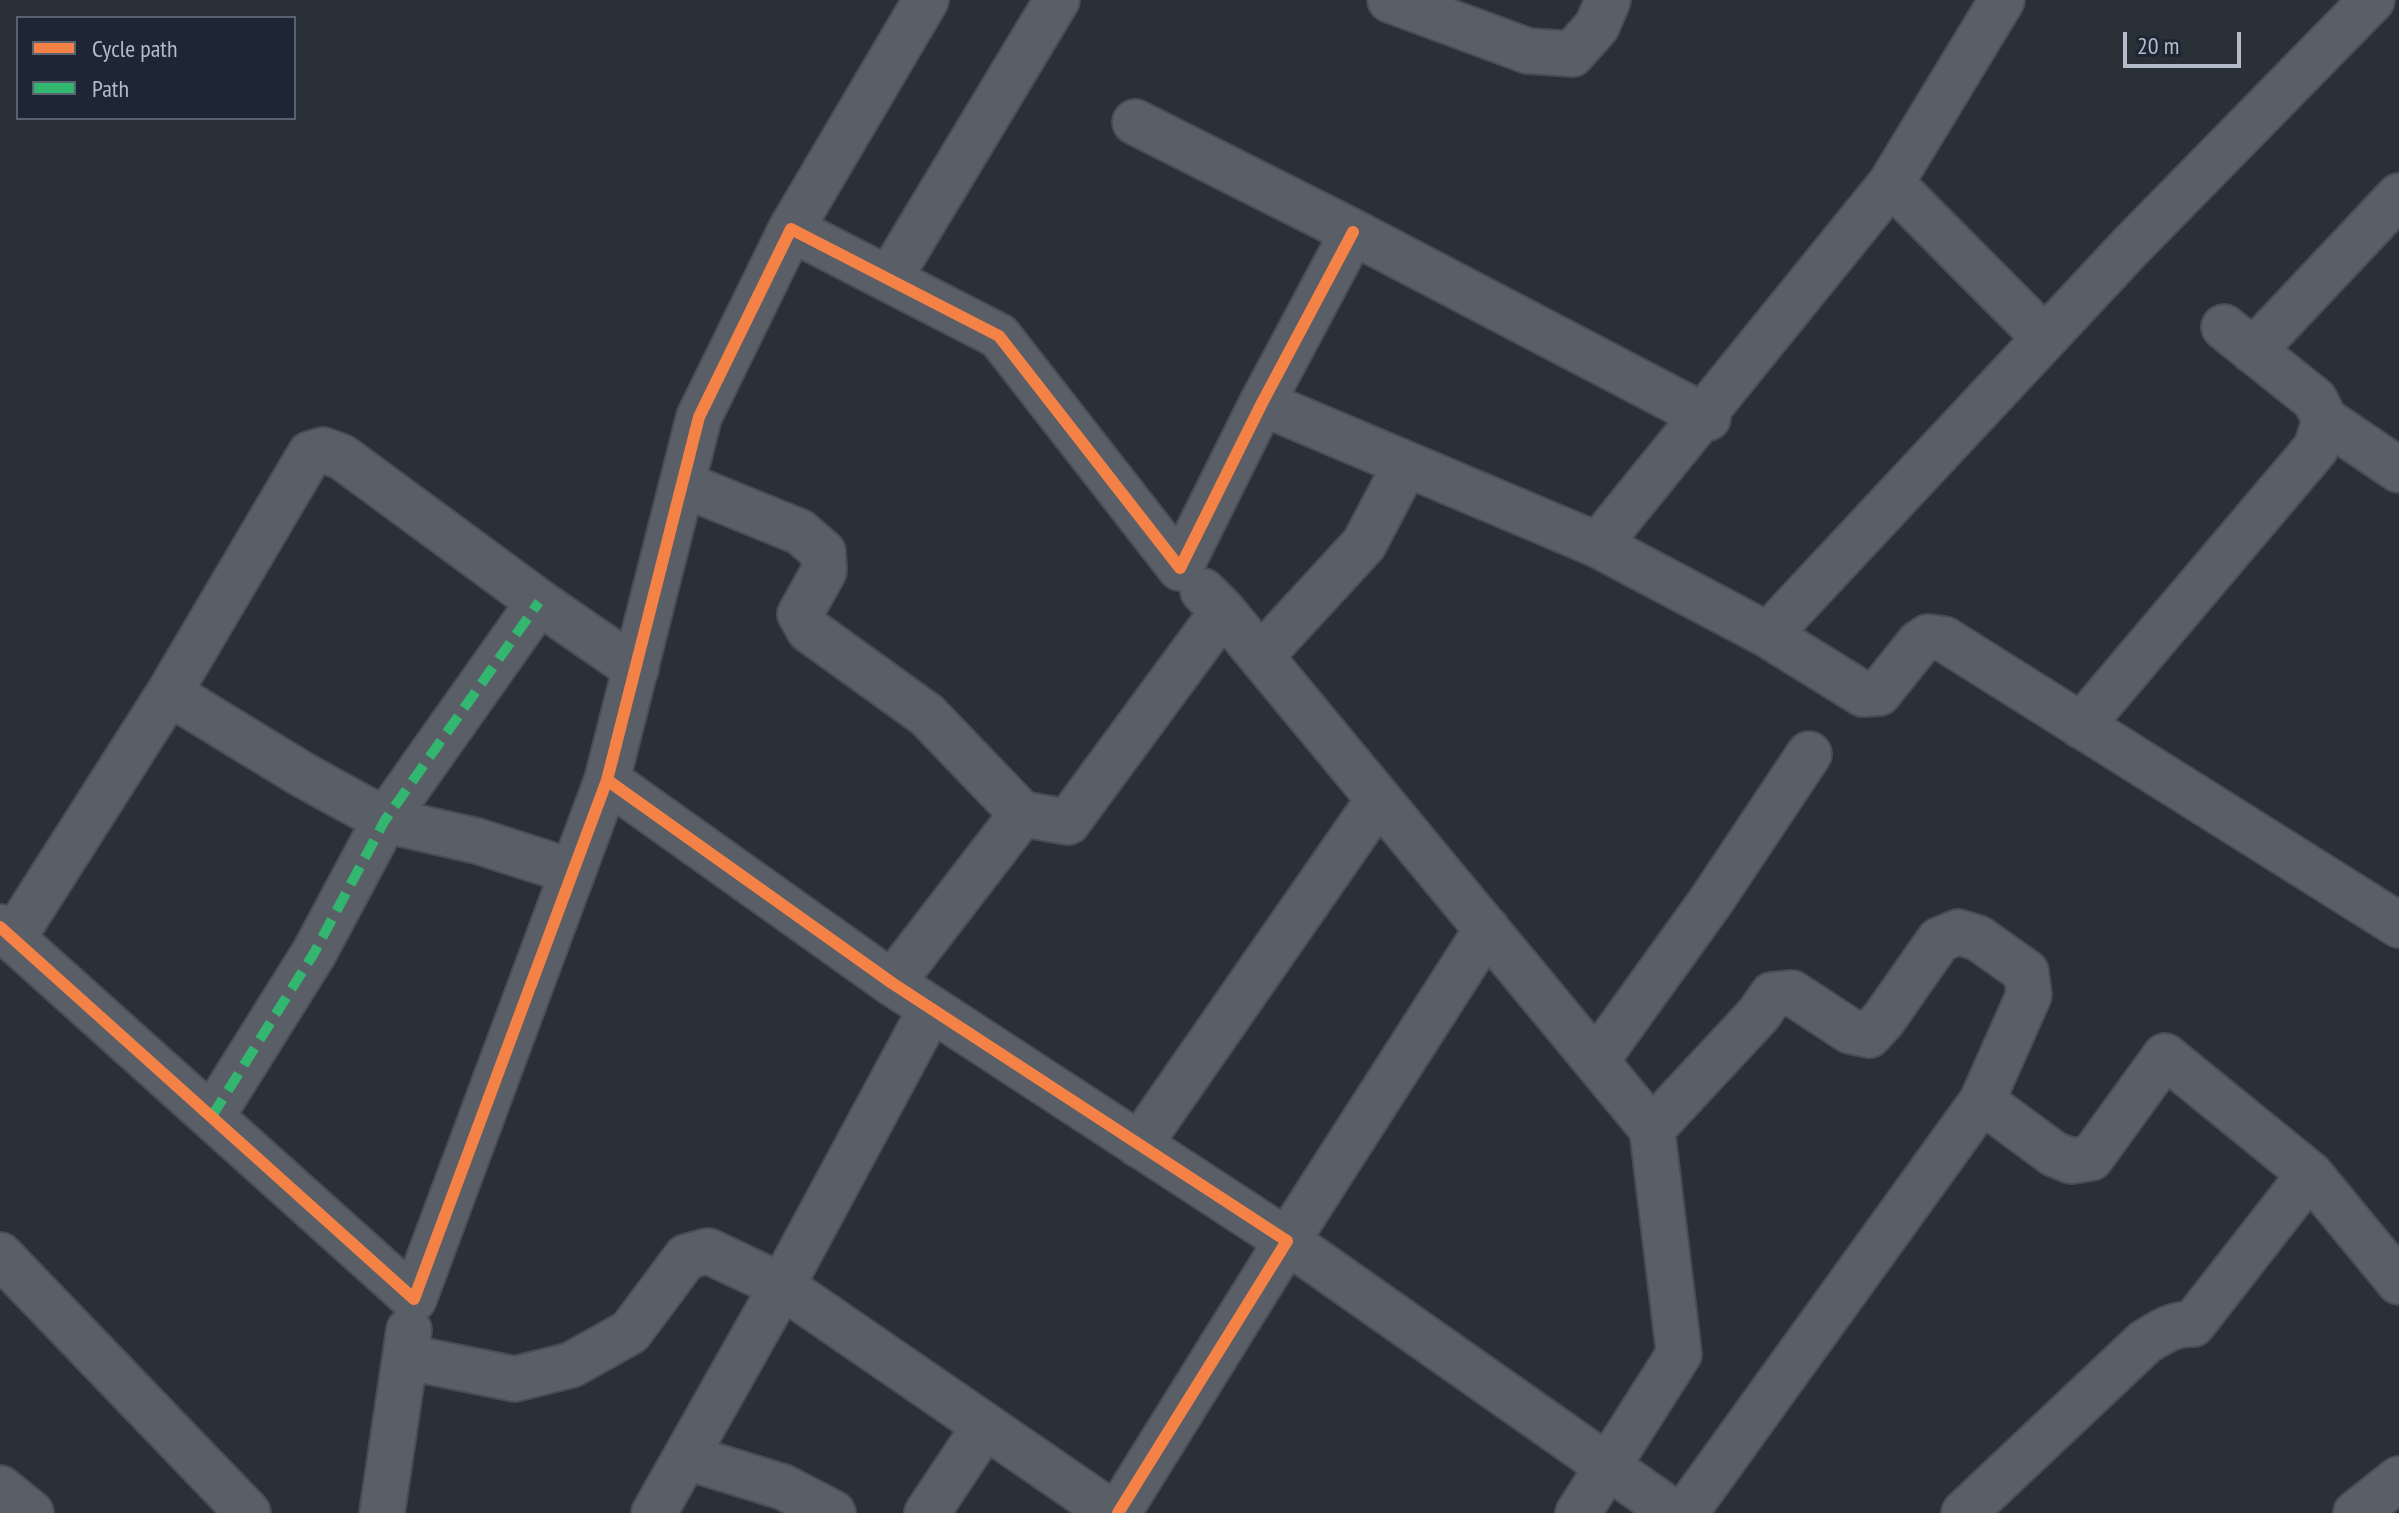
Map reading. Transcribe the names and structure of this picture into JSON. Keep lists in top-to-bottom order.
{
  "legend": ["Cycle path", "Path"],
  "scale_bar": "20 m"
}
